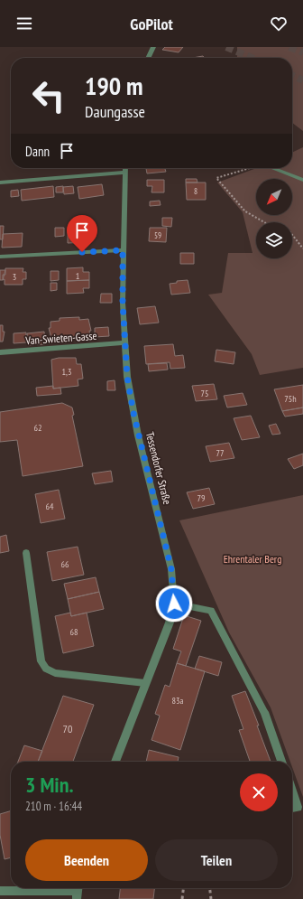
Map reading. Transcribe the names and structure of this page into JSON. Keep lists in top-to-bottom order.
{
  "streets": {
    "street": ["Van-Swieten-Gasse", "Tessendorfer Straße"]
  },
  "crossings": [
    ["Van-Swieten-Gasse", "Tessendorfer Straße"]
  ],
  "parks": ["Ehrentaler Berg"],
  "house_numbers": [
    "8",
    "59",
    "1",
    "3",
    "1,3",
    "75",
    "75h",
    "62",
    "77",
    "79",
    "64",
    "66",
    "68",
    "83a",
    "70"
  ],
  "north": "bottom left",
  "page": {
    "header": "GoPilot",
    "turn": ["190 m", "Daungasse"],
    "then": "Dann",
    "heading": ["3 Min.", "210 m · 16:44"],
    "buttons": ["Beenden", "Teilen"]
  }
}
